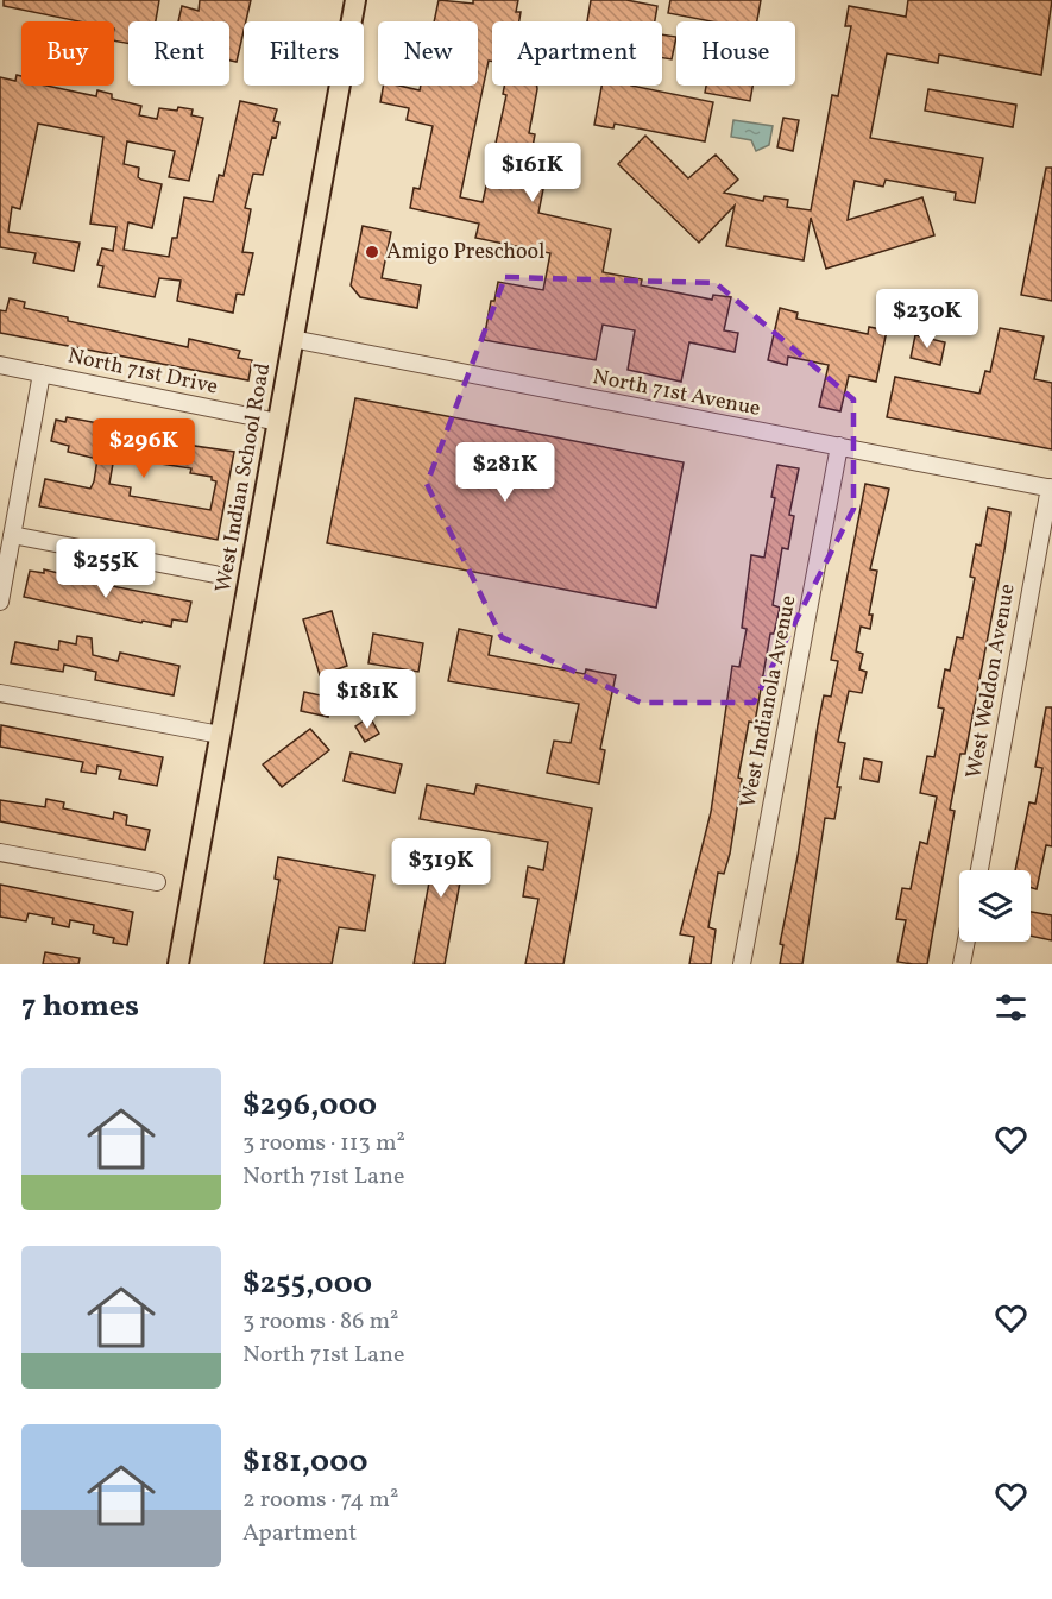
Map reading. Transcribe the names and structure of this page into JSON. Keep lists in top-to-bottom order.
{
  "streets": {
    "main road": ["West Indian School Road"],
    "street": [
      "North 71st Drive",
      "North 71st Avenue",
      "West Weldon Avenue",
      "West Indianola Avenue"
    ]
  },
  "crossings": [
    ["North 71st Drive", "West Indian School Road"],
    ["North 71st Avenue", "West Indian School Road"],
    ["North 71st Avenue", "West Weldon Avenue"],
    ["North 71st Avenue", "West Indianola Avenue"]
  ],
  "places": ["Amigo Preschool"],
  "page": {
    "chip": [
      "Buy",
      "Rent",
      "Filters",
      "New",
      "Apartment",
      "House"
    ],
    "price": [
      "$161K",
      "$230K",
      "$296K",
      "$281K",
      "$255K",
      "$181K",
      "$319K"
    ],
    "heading": "7 homes",
    "list": [
      {
        "name": "$296,000",
        "note": "3 rooms · 113 m² · North 71st Lane"
      },
      {
        "name": "$255,000",
        "note": "3 rooms · 86 m² · North 71st Lane"
      },
      {
        "name": "$181,000",
        "note": "2 rooms · 74 m² · Apartment"
      }
    ]
  }
}
